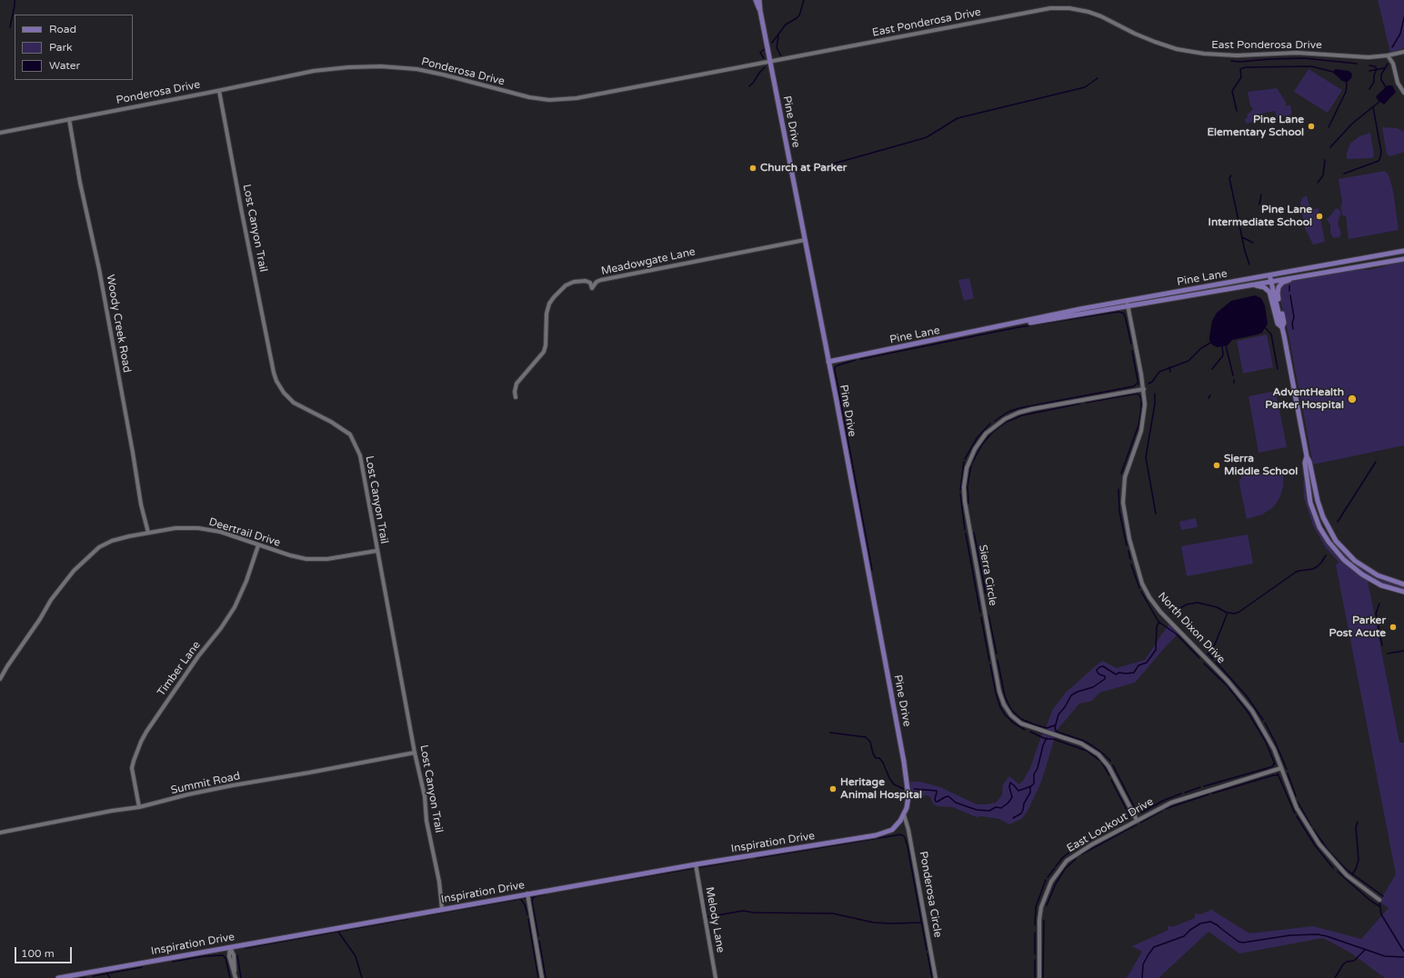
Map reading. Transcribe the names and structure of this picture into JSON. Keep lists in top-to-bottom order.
{
  "streets": {
    "main road": ["Pine Drive", "Pine Lane", "Inspiration Drive"],
    "street": [
      "East Ponderosa Drive",
      "Ponderosa Drive",
      "Lost Canyon Trail",
      "Meadowgate Lane",
      "Woody Creek Road",
      "Deertrail Drive",
      "Sierra Circle",
      "North Dixon Drive",
      "Timber Lane",
      "Summit Road",
      "East Lookout Drive",
      "Ponderosa Circle",
      "Melody Lane"
    ]
  },
  "crossings": [
    ["East Ponderosa Drive", "Ponderosa Drive"],
    ["East Ponderosa Drive", "Pine Drive"],
    ["Ponderosa Drive", "Pine Drive"],
    ["Ponderosa Drive", "Lost Canyon Trail"],
    ["Ponderosa Drive", "Woody Creek Road"],
    ["Pine Drive", "Meadowgate Lane"],
    ["Pine Drive", "Pine Lane"],
    ["Pine Drive", "Inspiration Drive"],
    ["Pine Drive", "Ponderosa Circle"],
    ["Lost Canyon Trail", "Deertrail Drive"],
    ["Lost Canyon Trail", "Summit Road"],
    ["Lost Canyon Trail", "Inspiration Drive"],
    ["Pine Lane", "North Dixon Drive"],
    ["Woody Creek Road", "Deertrail Drive"],
    ["Deertrail Drive", "Timber Lane"],
    ["Sierra Circle", "North Dixon Drive"],
    ["Sierra Circle", "East Lookout Drive"],
    ["North Dixon Drive", "East Lookout Drive"],
    ["Timber Lane", "Summit Road"],
    ["Inspiration Drive", "Ponderosa Circle"],
    ["Inspiration Drive", "Melody Lane"]
  ],
  "places": [
    "Pine Lane Elementary School",
    "Church at Parker",
    "Pine Lane Intermediate School",
    "AdventHealth Parker Hospital",
    "Sierra Middle School",
    "Parker Post Acute",
    "Heritage Animal Hospital"
  ],
  "legend": ["Road", "Park", "Water"],
  "scale_bar": "100 m"
}
